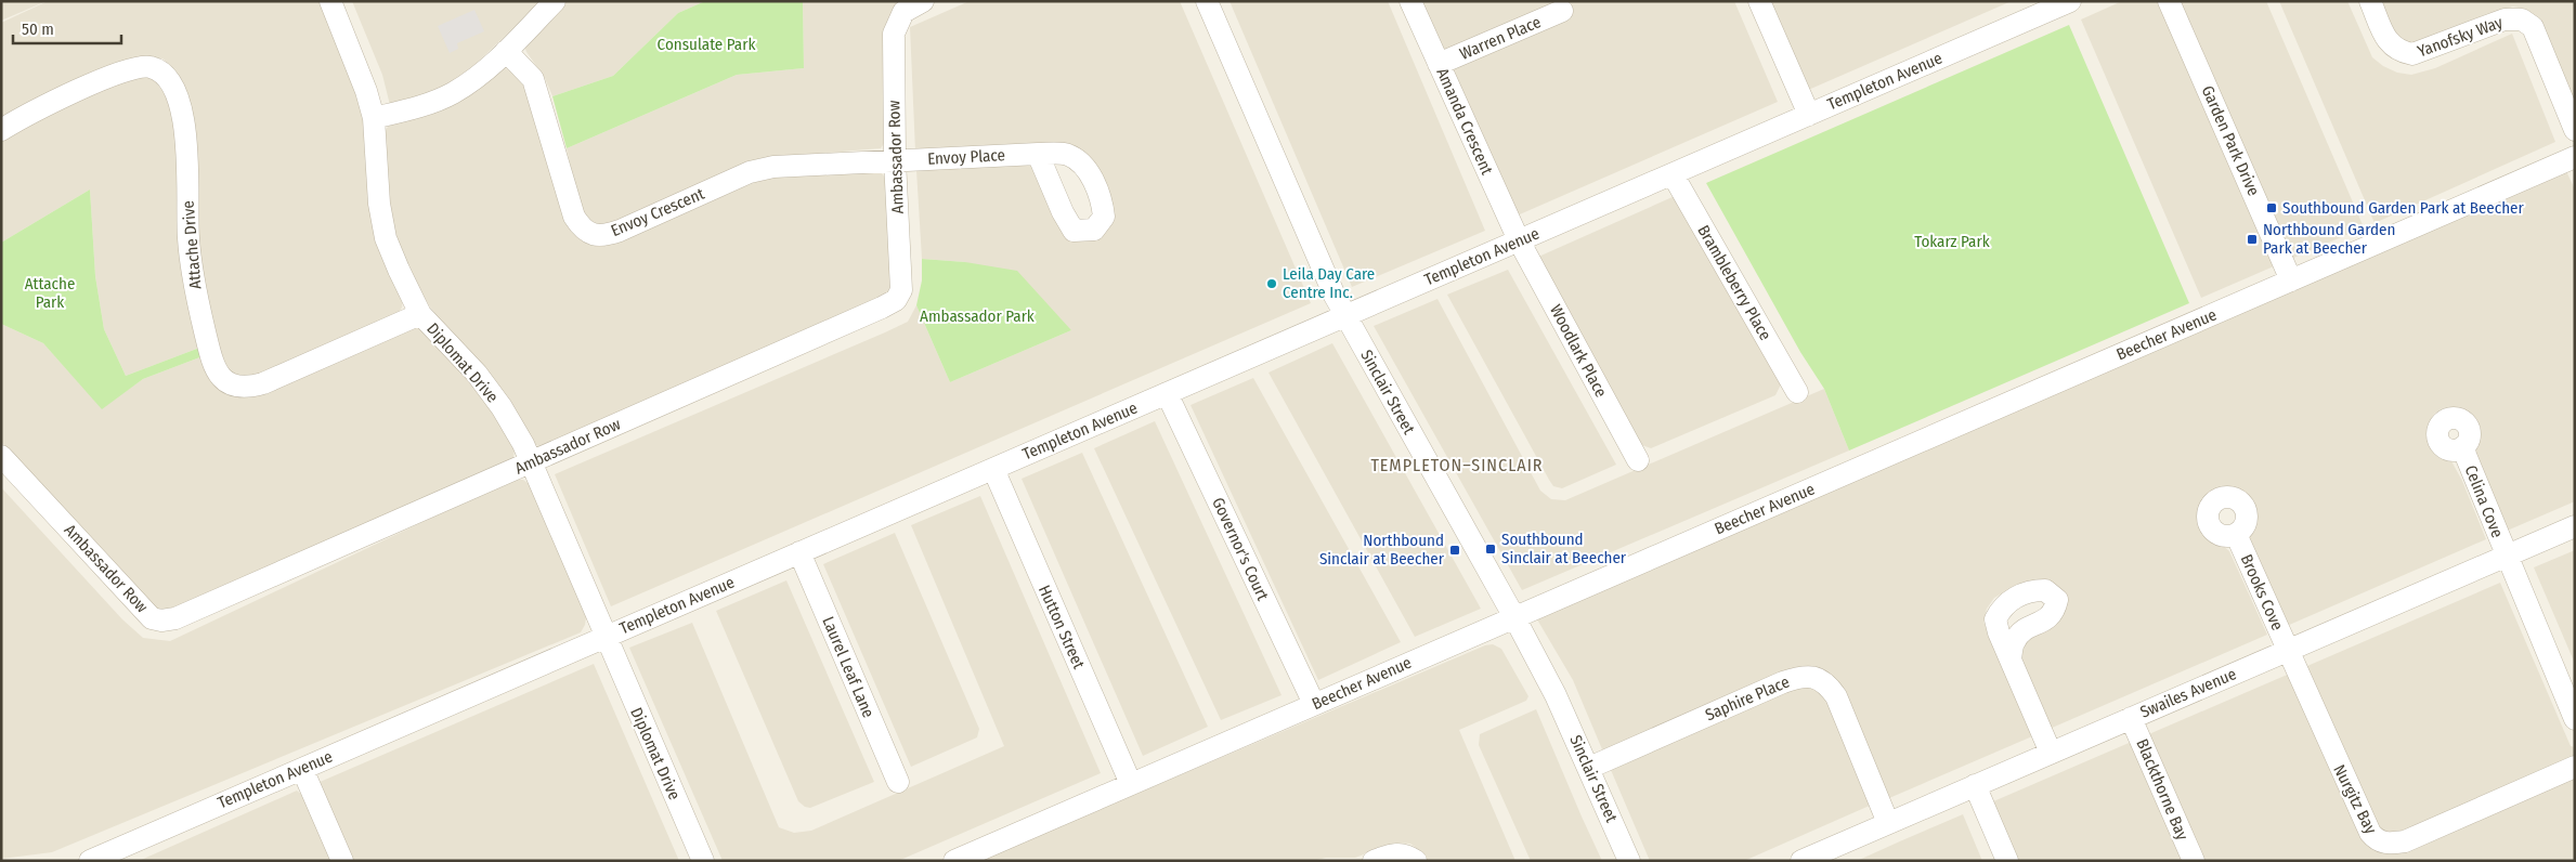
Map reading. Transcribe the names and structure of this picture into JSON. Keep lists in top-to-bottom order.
{
  "streets": {
    "street": [
      "Yanofsky Way",
      "Warren Place",
      "Templeton Avenue",
      "Amanda Crescent",
      "Garden Park Drive",
      "Ambassador Row",
      "Envoy Place",
      "Envoy Crescent",
      "Attache Drive",
      "Brambleberry Place",
      "Beecher Avenue",
      "Woodlark Place",
      "Diplomat Drive",
      "Sinclair Street",
      "Celina Cove",
      "Governor's Court",
      "Brooks Cove",
      "Hutton Street",
      "Laurel Leaf Lane",
      "Swailes Avenue",
      "Saphire Place",
      "Blackthorne Bay",
      "Nurgitz Bay"
    ]
  },
  "crossings": [
    ["Warren Place", "Amanda Crescent"],
    ["Templeton Avenue", "Amanda Crescent"],
    ["Templeton Avenue", "Brambleberry Place"],
    ["Templeton Avenue", "Woodlark Place"],
    ["Templeton Avenue", "Diplomat Drive"],
    ["Templeton Avenue", "Sinclair Street"],
    ["Templeton Avenue", "Governor's Court"],
    ["Templeton Avenue", "Hutton Street"],
    ["Templeton Avenue", "Laurel Leaf Lane"],
    ["Amanda Crescent", "Woodlark Place"],
    ["Garden Park Drive", "Beecher Avenue"],
    ["Ambassador Row", "Envoy Place"],
    ["Ambassador Row", "Envoy Crescent"],
    ["Ambassador Row", "Diplomat Drive"],
    ["Envoy Place", "Envoy Crescent"],
    ["Attache Drive", "Diplomat Drive"],
    ["Beecher Avenue", "Sinclair Street"],
    ["Beecher Avenue", "Governor's Court"],
    ["Beecher Avenue", "Hutton Street"],
    ["Sinclair Street", "Saphire Place"],
    ["Celina Cove", "Swailes Avenue"],
    ["Brooks Cove", "Swailes Avenue"],
    ["Brooks Cove", "Nurgitz Bay"],
    ["Swailes Avenue", "Saphire Place"],
    ["Swailes Avenue", "Blackthorne Bay"],
    ["Swailes Avenue", "Nurgitz Bay"]
  ],
  "districts": ["TEMPLETON–SINCLAIR"],
  "parks": [
    "Consulate Park",
    "Tokarz Park",
    "Attache Park",
    "Ambassador Park"
  ],
  "places": {
    "transit": [
      "Southbound Garden Park at Beecher",
      "Northbound Garden Park at Beecher",
      "Southbound Sinclair at Beecher",
      "Northbound Sinclair at Beecher"
    ],
    "other": ["Leila Day Care Centre Inc."]
  },
  "scale_bar": "50 m"
}
